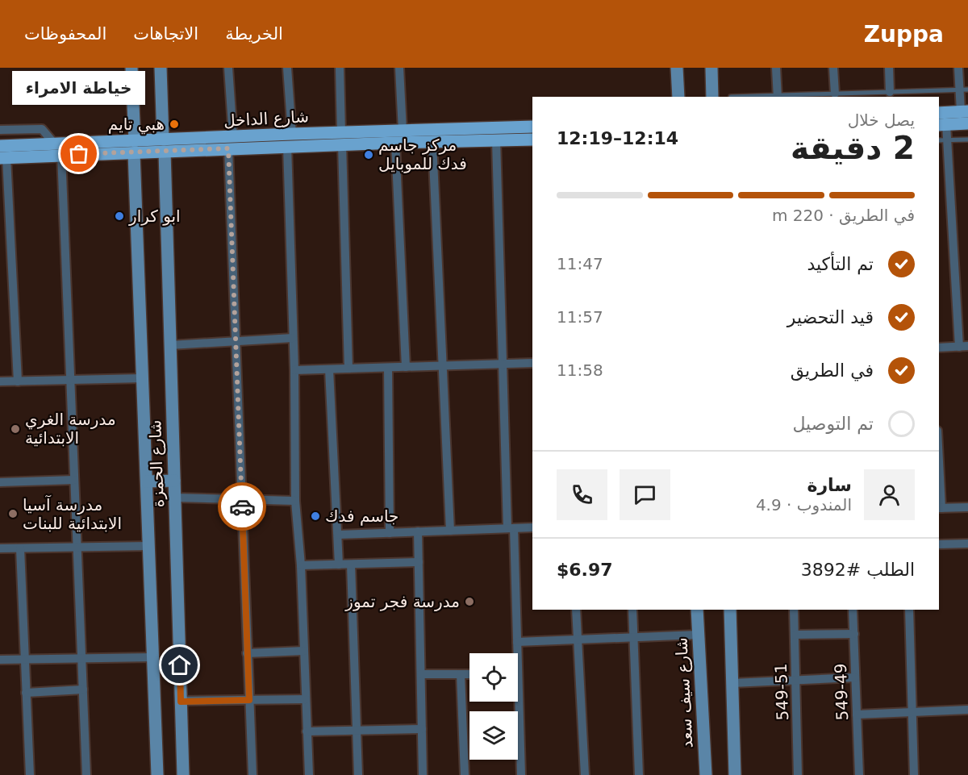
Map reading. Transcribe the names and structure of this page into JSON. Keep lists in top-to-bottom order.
{
  "streets": {
    "main road": ["شارع الداخل"],
    "street": [
      "شارع الحمزة",
      "549-51",
      "549-49",
      "شارع سيف سعد"
    ]
  },
  "crossings": [
    ["شارع الداخل", "شارع الحمزة"]
  ],
  "places": [
    "هبي تايم",
    "خياطة الامراء",
    "مركز جاسم فدك للموبايل",
    "ابو كرار",
    "مدرسة الغري الابتدائية",
    "مدرسة آسيا الابتدائية للبنات",
    "جاسم فدك",
    "مدرسة فجر تموز"
  ],
  "page": {
    "header": "Zuppa",
    "nav": ["الخريطة", "الاتجاهات", "المحفوظات"],
    "bubble": "خياطة الامراء",
    "heading": ["2 دقيقة", "يصل خلال", "12:14–12:19"],
    "panel": [
      "سارة",
      "المندوب · 4.9",
      "الطلب #3892",
      "$6.97"
    ],
    "bar": "في الطريق · 220 m",
    "list": [
      ["تم التأكيد", "11:47"],
      ["قيد التحضير", "11:57"],
      ["في الطريق", "11:58"],
      "تم التوصيل"
    ]
  }
}
